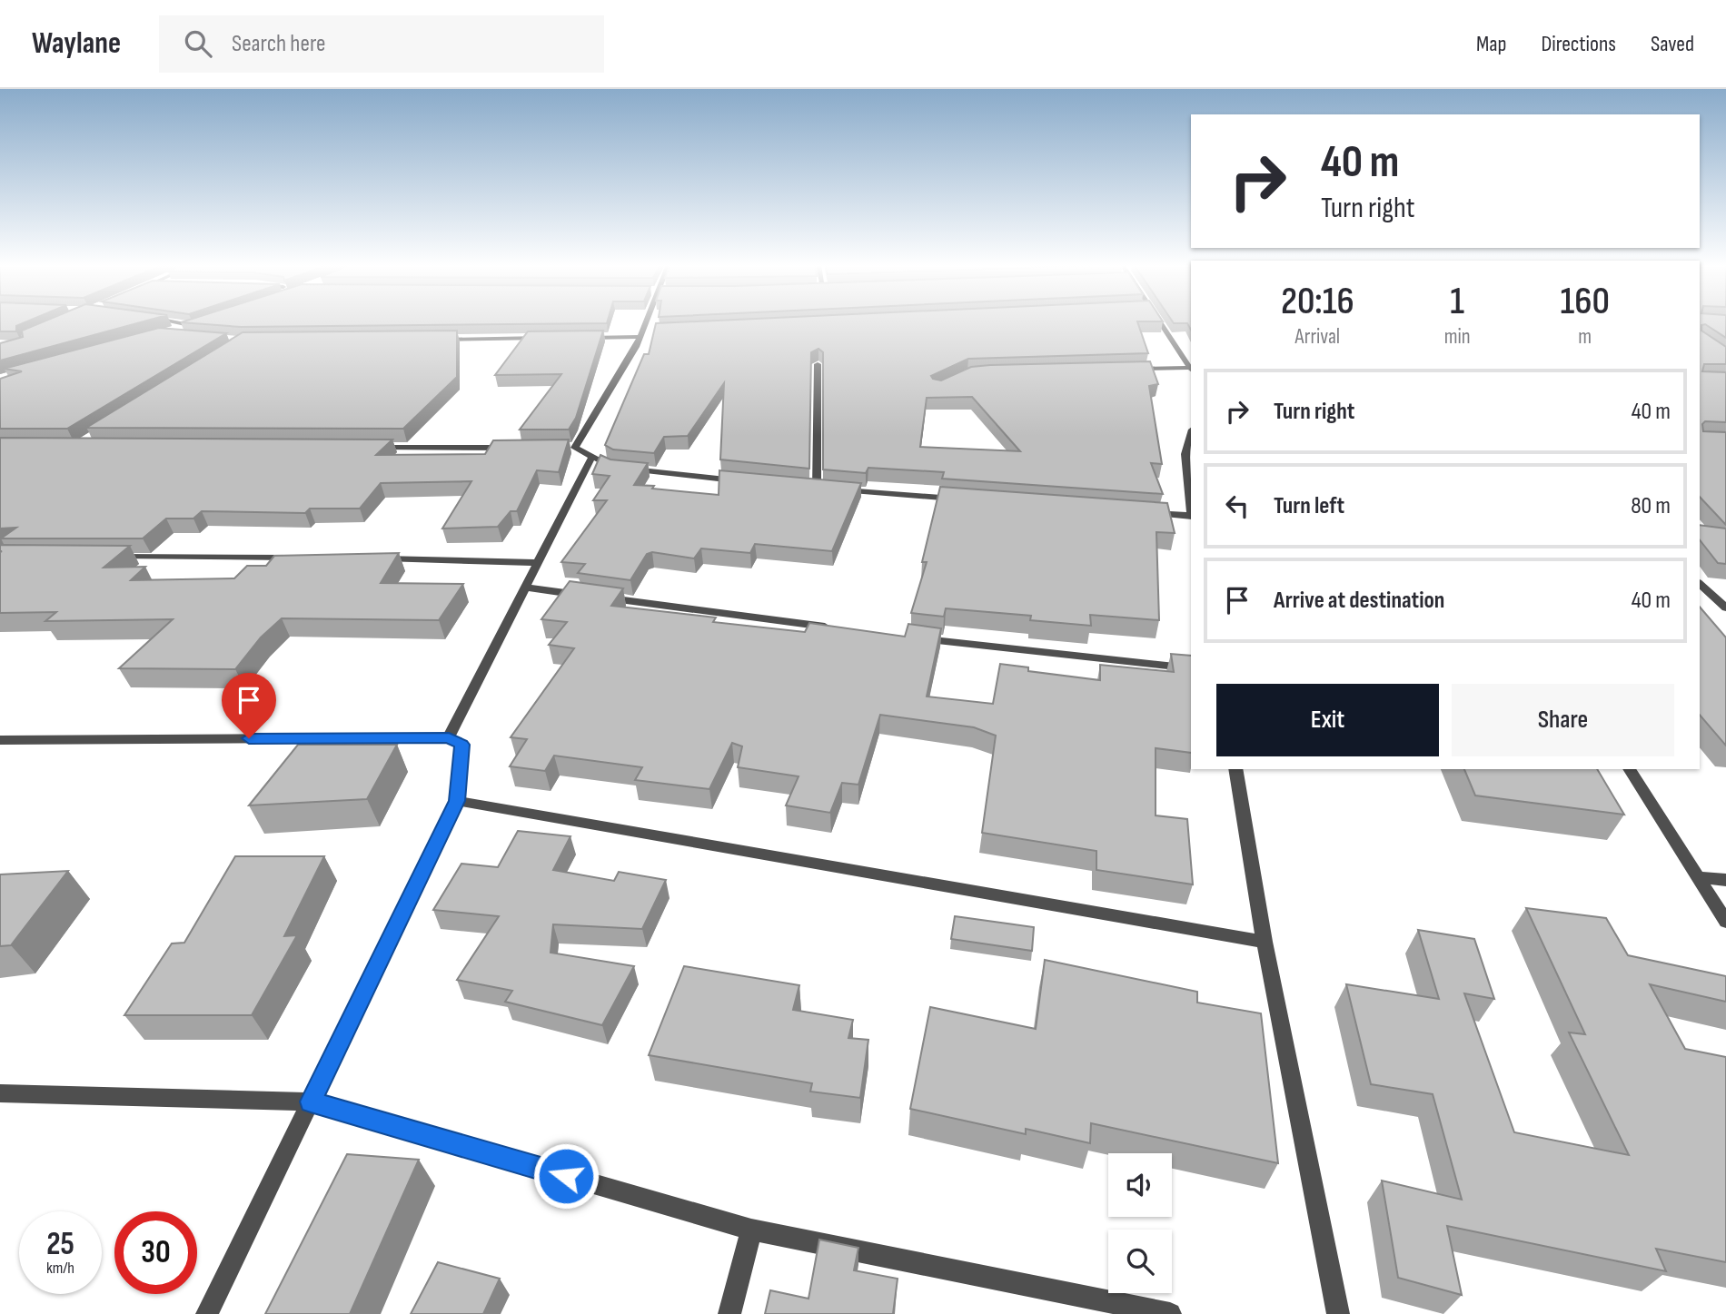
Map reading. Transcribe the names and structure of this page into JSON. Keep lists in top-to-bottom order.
{
  "page": {
    "header": "Waylane",
    "search": "Search here",
    "nav": ["Map", "Directions", "Saved"],
    "turn": ["40 m", "Turn right"],
    "eta": [
      "20:16",
      "Arrival",
      "1",
      "min",
      "160",
      "m"
    ],
    "list": [
      {
        "name": "Turn right",
        "value": "40 m"
      },
      {
        "name": "Turn left",
        "value": "80 m"
      },
      {
        "name": "Arrive at destination",
        "value": "40 m"
      }
    ],
    "buttons": ["Exit", "Share"],
    "speed": "25 km/h",
    "limit": "30"
  }
}
